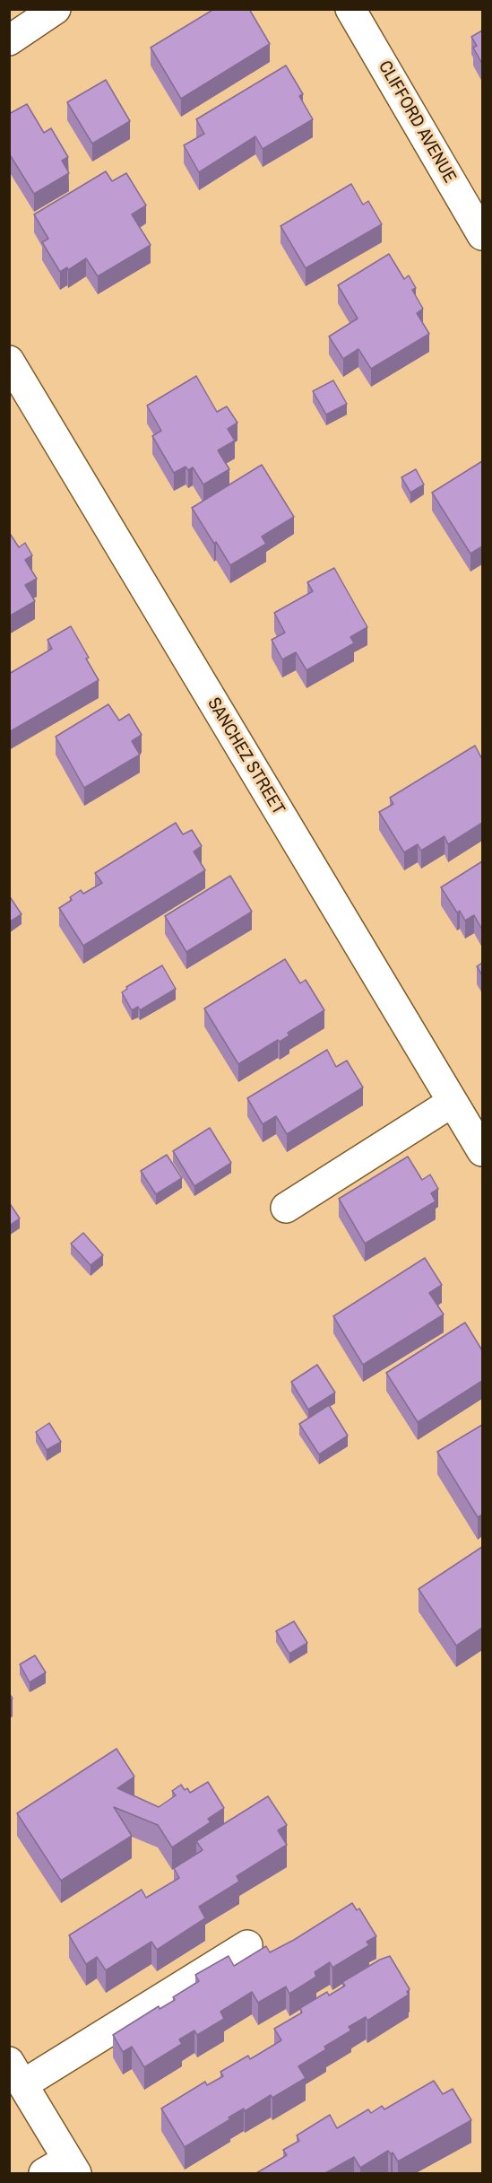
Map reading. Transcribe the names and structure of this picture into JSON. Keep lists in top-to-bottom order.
{
  "streets": {
    "street": ["CLIFFORD AVENUE", "SANCHEZ STREET"]
  }
}
